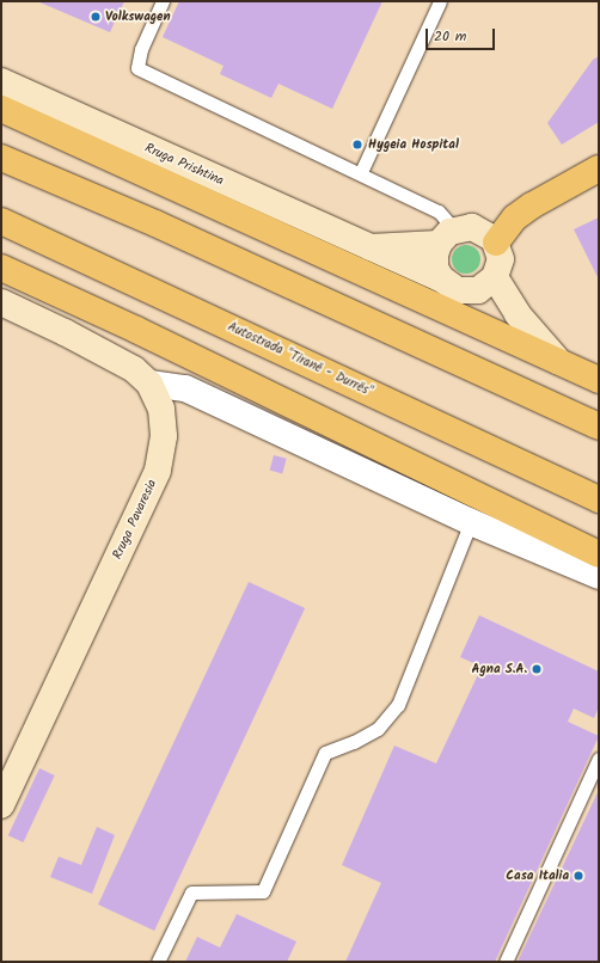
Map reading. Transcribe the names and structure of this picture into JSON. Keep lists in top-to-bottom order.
{
  "streets": {
    "main road": ["Rruga Prishtina", "Autostrada \"Tiranë - Durrës\"", "Rruga Pavaresia"]
  },
  "places": [
    "Volkswagen",
    "Hygeia Hospital",
    "Agna S.A.",
    "Casa Italia"
  ],
  "scale_bar": "20 m"
}
